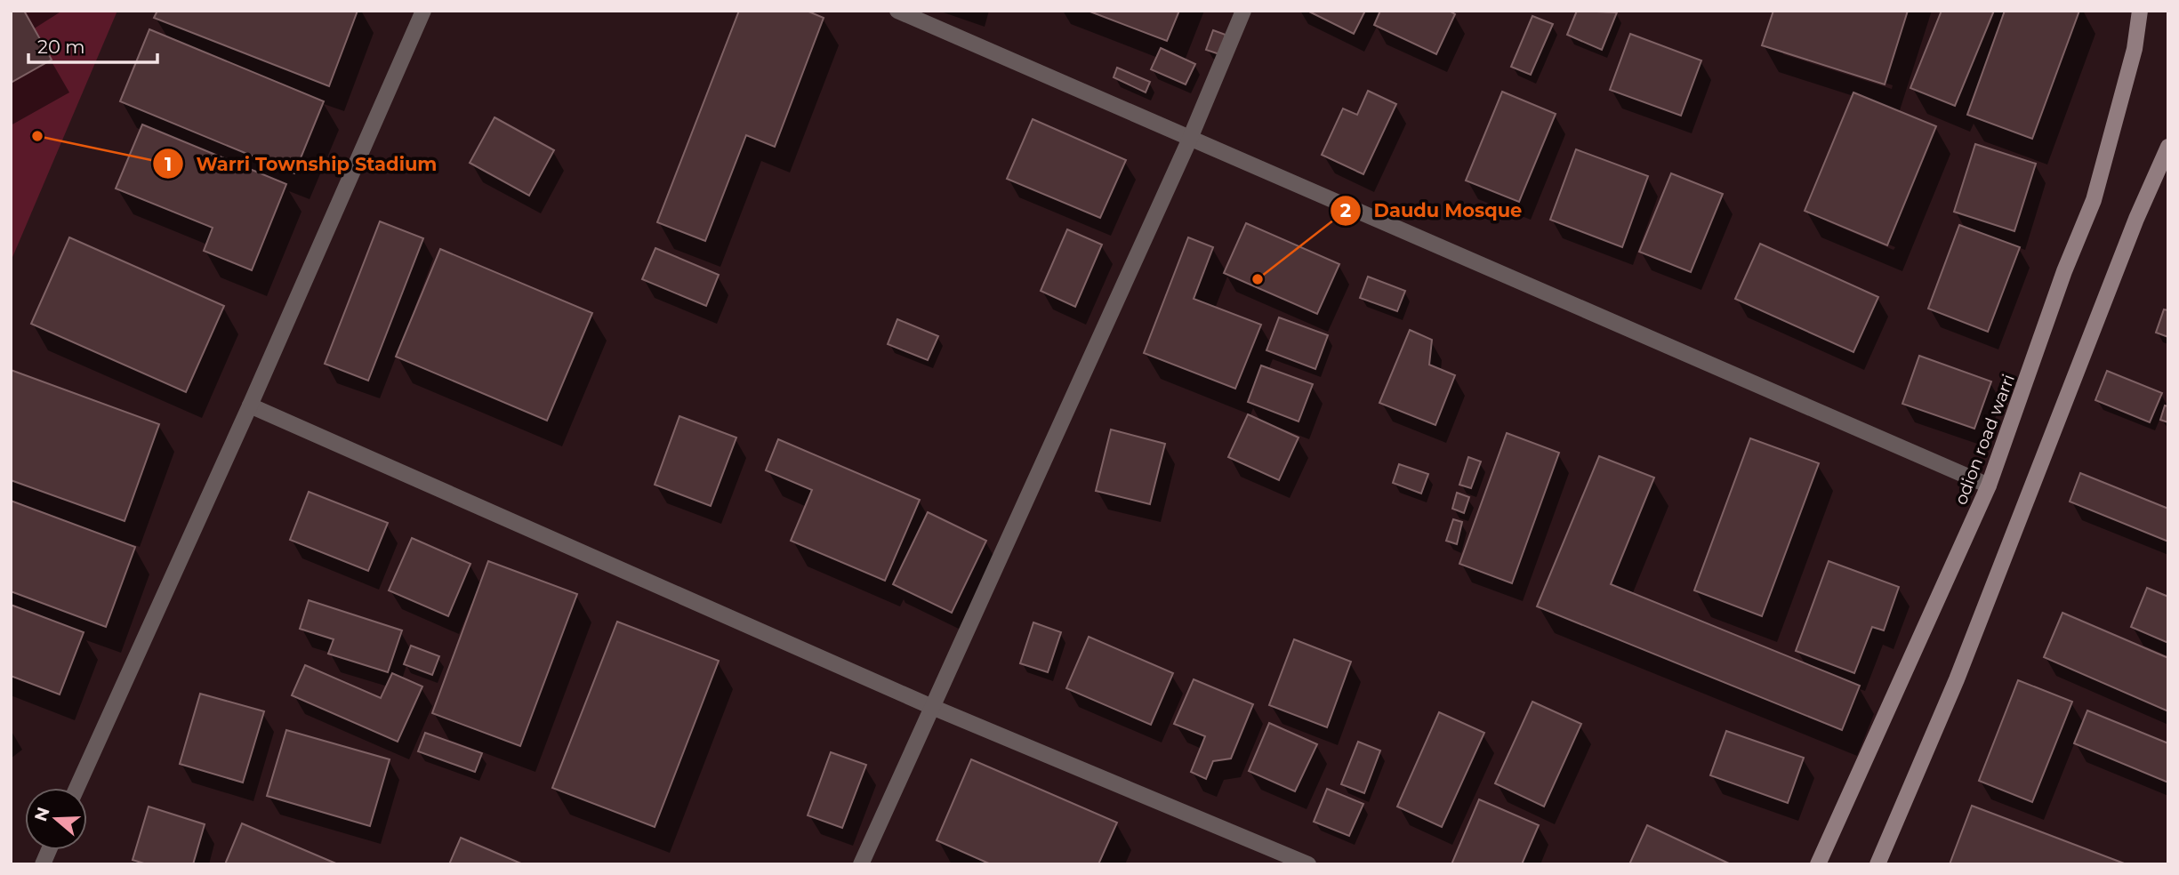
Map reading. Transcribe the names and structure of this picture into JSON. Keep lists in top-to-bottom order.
{
  "streets": {
    "main road": ["odion road warri"]
  },
  "places": ["Warri Township Stadium", "Daudu Mosque"],
  "scale_bar": "20 m",
  "north": "left"
}
